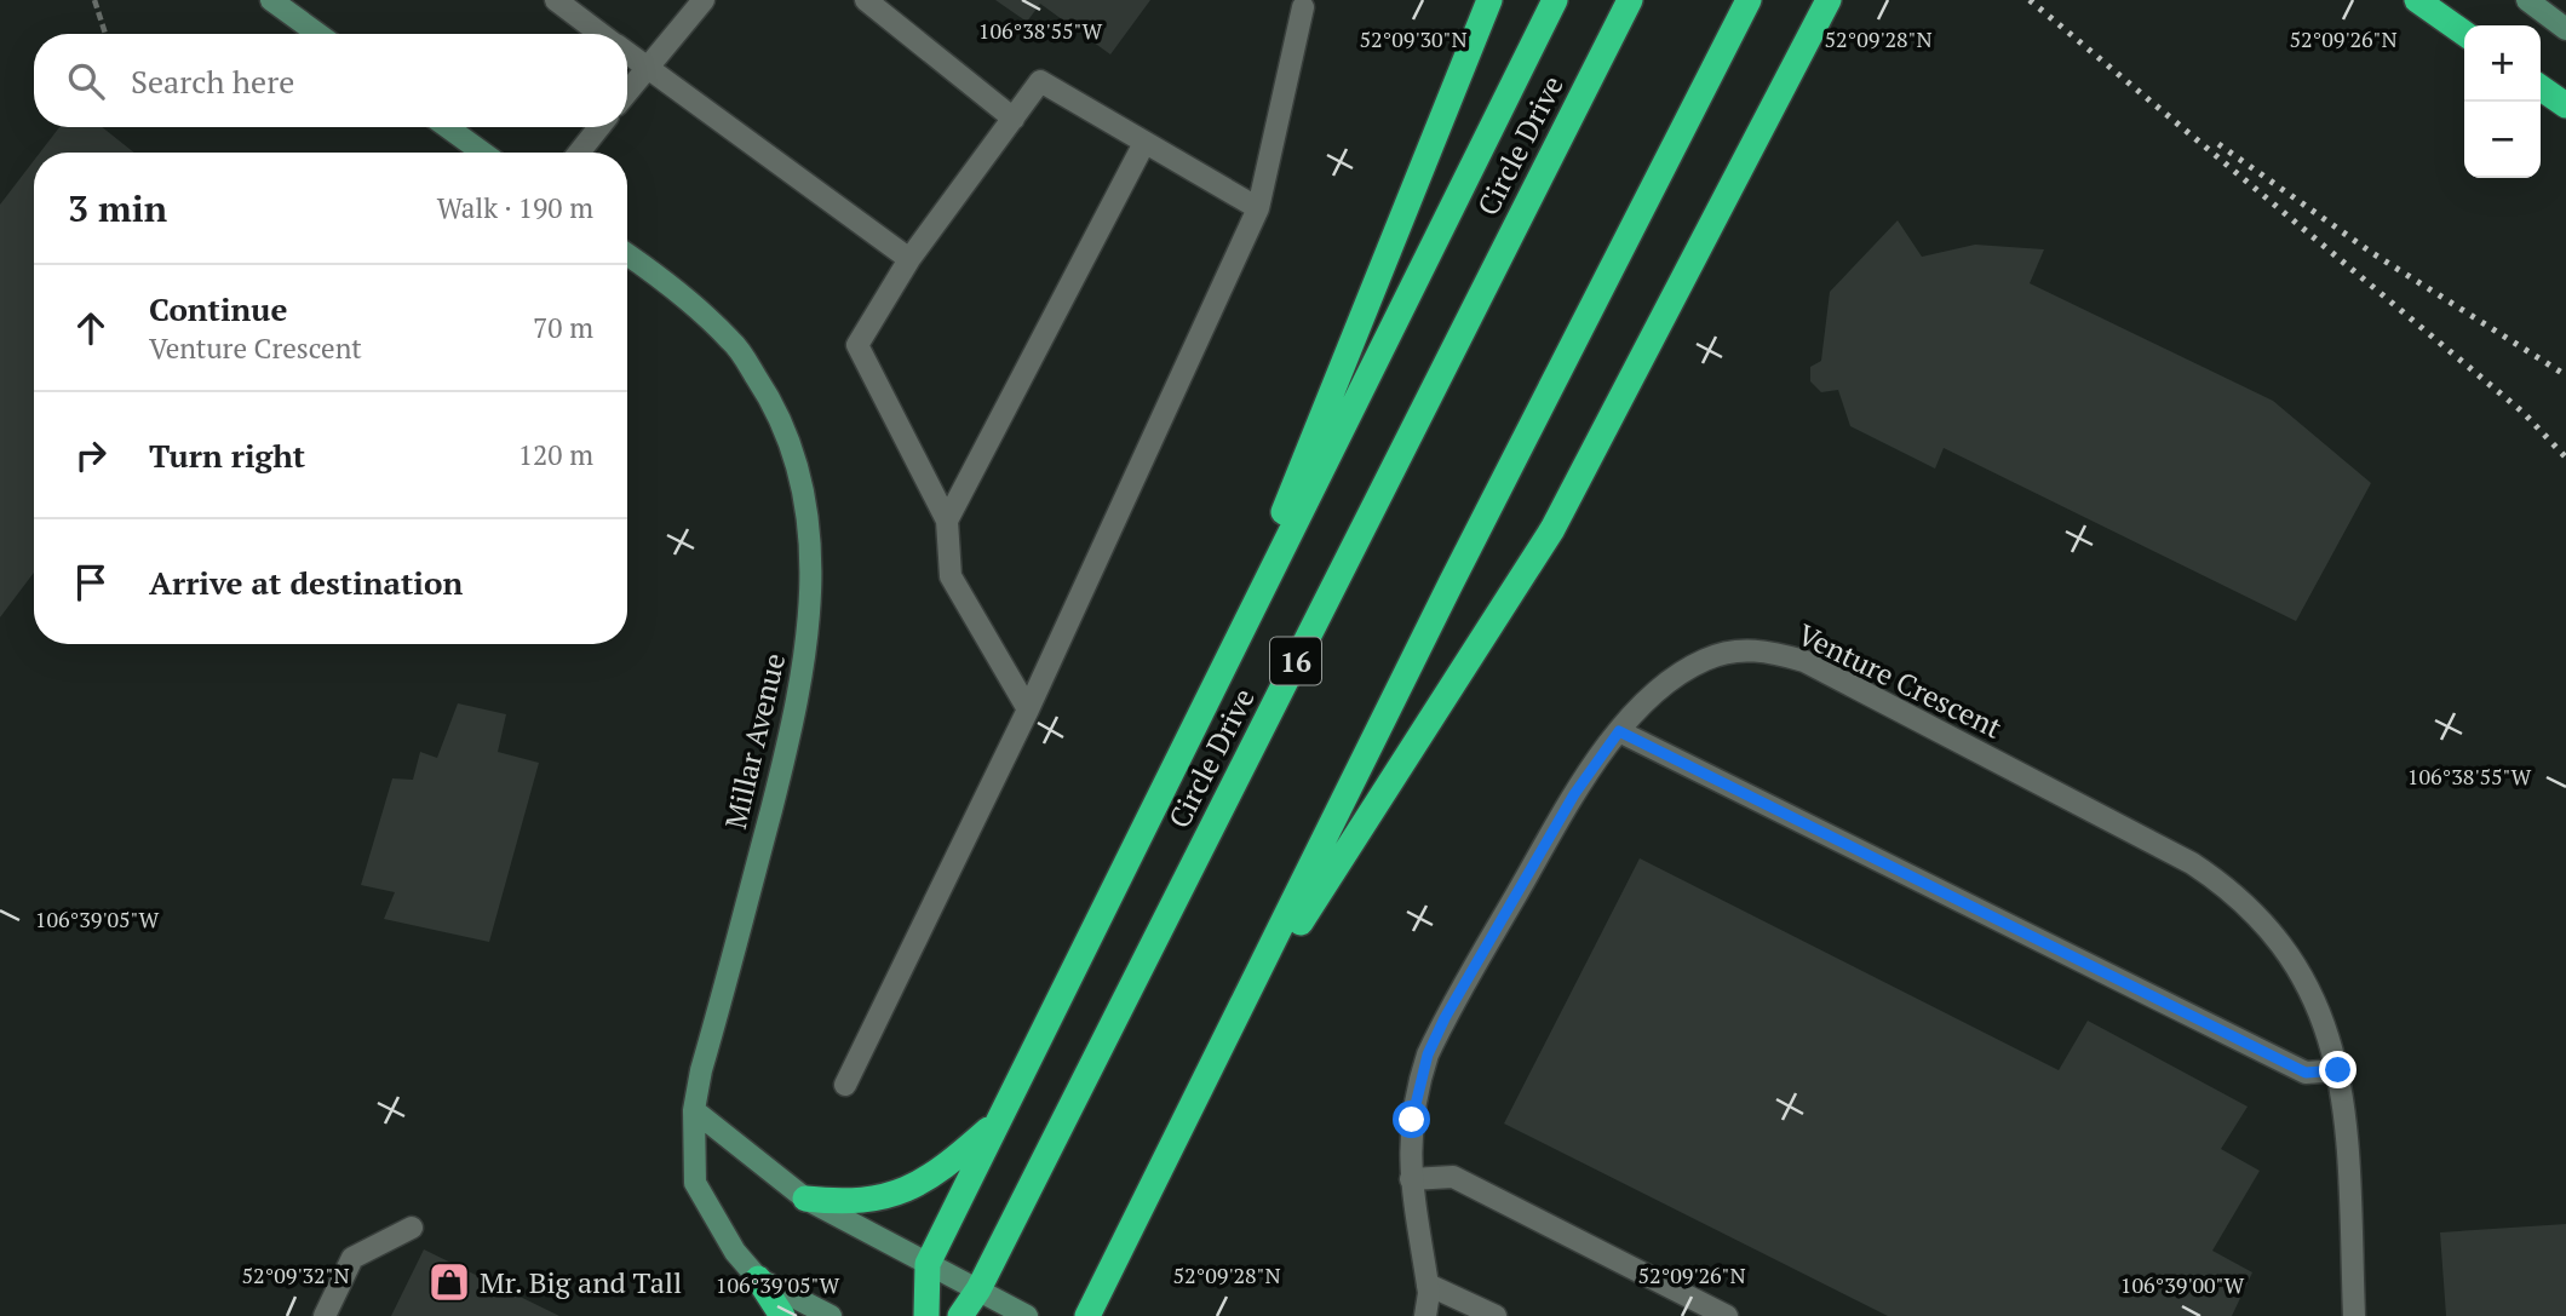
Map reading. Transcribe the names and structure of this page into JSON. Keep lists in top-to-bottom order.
{
  "streets": {
    "highway": ["Circle Drive", "16"],
    "street": ["Venture Crescent", "Millar Avenue"]
  },
  "places": {
    "shop": ["Mr. Big and Tall"]
  },
  "page": {
    "map_buttons": ["+", "−"],
    "search": "Search here",
    "heading": ["3 min", "Walk · 190 m"],
    "list": [
      ["Continue", "Venture Crescent", "70 m"],
      ["Turn right", "120 m"],
      "Arrive at destination"
    ]
  },
  "coordinates": [
    "106°38'55\"W",
    "52°09'30\"N",
    "52°09'28\"N",
    "52°09'26\"N",
    "106°39'05\"W",
    "52°09'32\"N",
    "106°39'00\"W"
  ]
}
